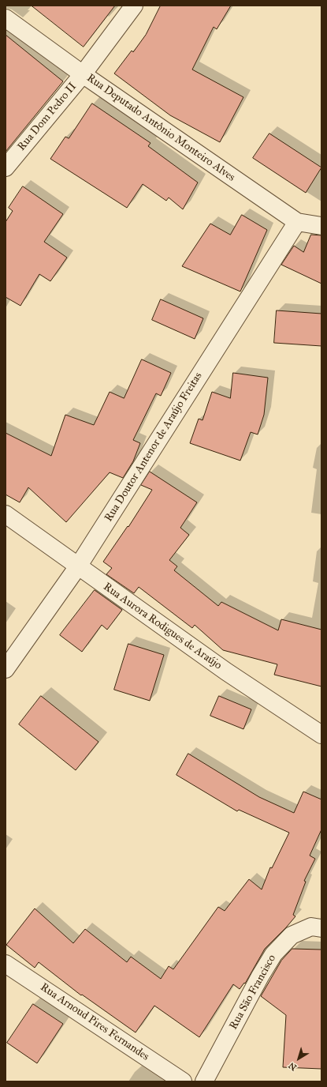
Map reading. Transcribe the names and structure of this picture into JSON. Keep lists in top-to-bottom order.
{
  "streets": {
    "street": [
      "Rua Dom Pedro II",
      "Rua Deputado Antônio Monteiro Alves",
      "Rua Doutor Antenor de Araújo Freitas",
      "Rua Aurora Rodigues de Araújo",
      "Rua São Francisco",
      "Rua Arnoud Pires Fernandes"
    ]
  },
  "crossings": [
    ["Rua Dom Pedro II", "Rua Deputado Antônio Monteiro Alves"],
    ["Rua Deputado Antônio Monteiro Alves", "Rua Doutor Antenor de Araújo Freitas"],
    ["Rua Doutor Antenor de Araújo Freitas", "Rua Aurora Rodigues de Araújo"]
  ],
  "north": "bottom left"
}
